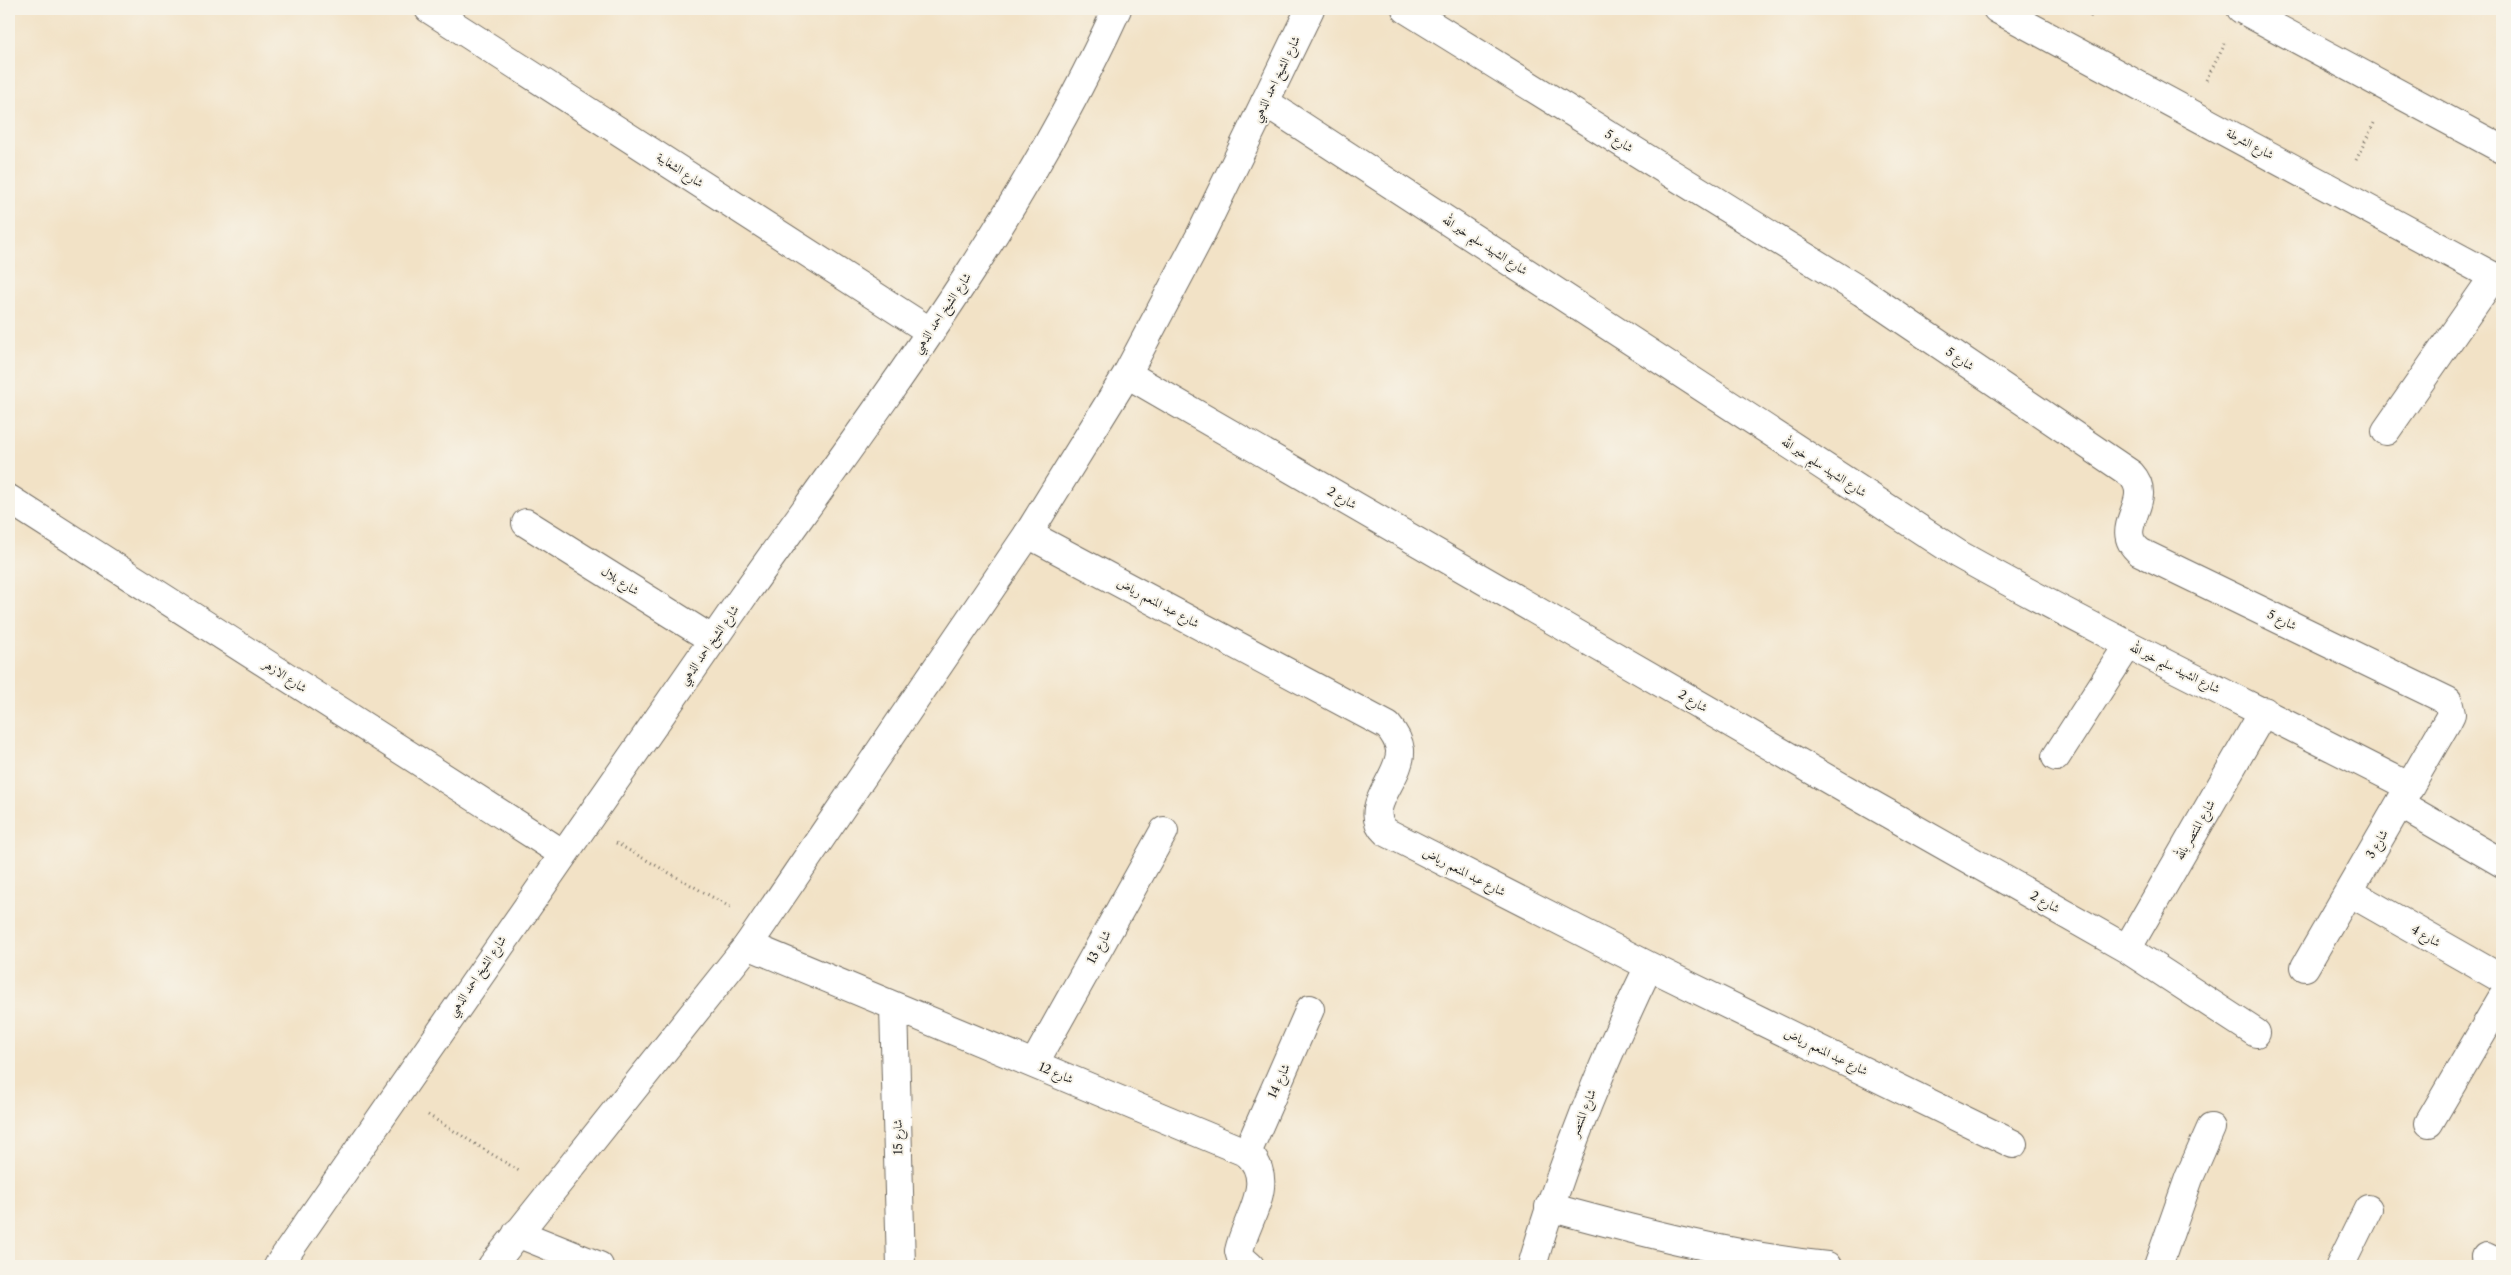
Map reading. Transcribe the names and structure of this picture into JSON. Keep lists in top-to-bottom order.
{
  "streets": {
    "street": [
      "شارع الشيخ احمد الذهبي",
      "شارع 5",
      "شارع الشرطة",
      "شارع الشغايبة",
      "شارع الشهيد سليم خير الله",
      "شارع 2",
      "شارع بلال",
      "شارع عبد المنعم رياض",
      "شارع الازهر",
      "شارع المنتصر بالله",
      "شارع 3",
      "شارع 4",
      "شارع 13",
      "شارع 12",
      "شارع 14",
      "شارع المنتصر",
      "شارع 15"
    ]
  },
  "crossings": [
    ["شارع الشيخ احمد الذهبي", "شارع الشغايبة"],
    ["شارع الشيخ احمد الذهبي", "شارع الشهيد سليم خير الله"],
    ["شارع الشيخ احمد الذهبي", "شارع 2"],
    ["شارع الشيخ احمد الذهبي", "شارع بلال"],
    ["شارع الشيخ احمد الذهبي", "شارع عبد المنعم رياض"],
    ["شارع الشيخ احمد الذهبي", "شارع الازهر"],
    ["شارع الشيخ احمد الذهبي", "شارع 12"],
    ["شارع 5", "شارع 3"],
    ["شارع الشهيد سليم خير الله", "شارع المنتصر بالله"],
    ["شارع الشهيد سليم خير الله", "شارع 3"],
    ["شارع 2", "شارع المنتصر بالله"],
    ["شارع عبد المنعم رياض", "شارع المنتصر"],
    ["شارع 3", "شارع 4"],
    ["شارع 13", "شارع 12"],
    ["شارع 12", "شارع 14"],
    ["شارع 12", "شارع 15"]
  ]
}
